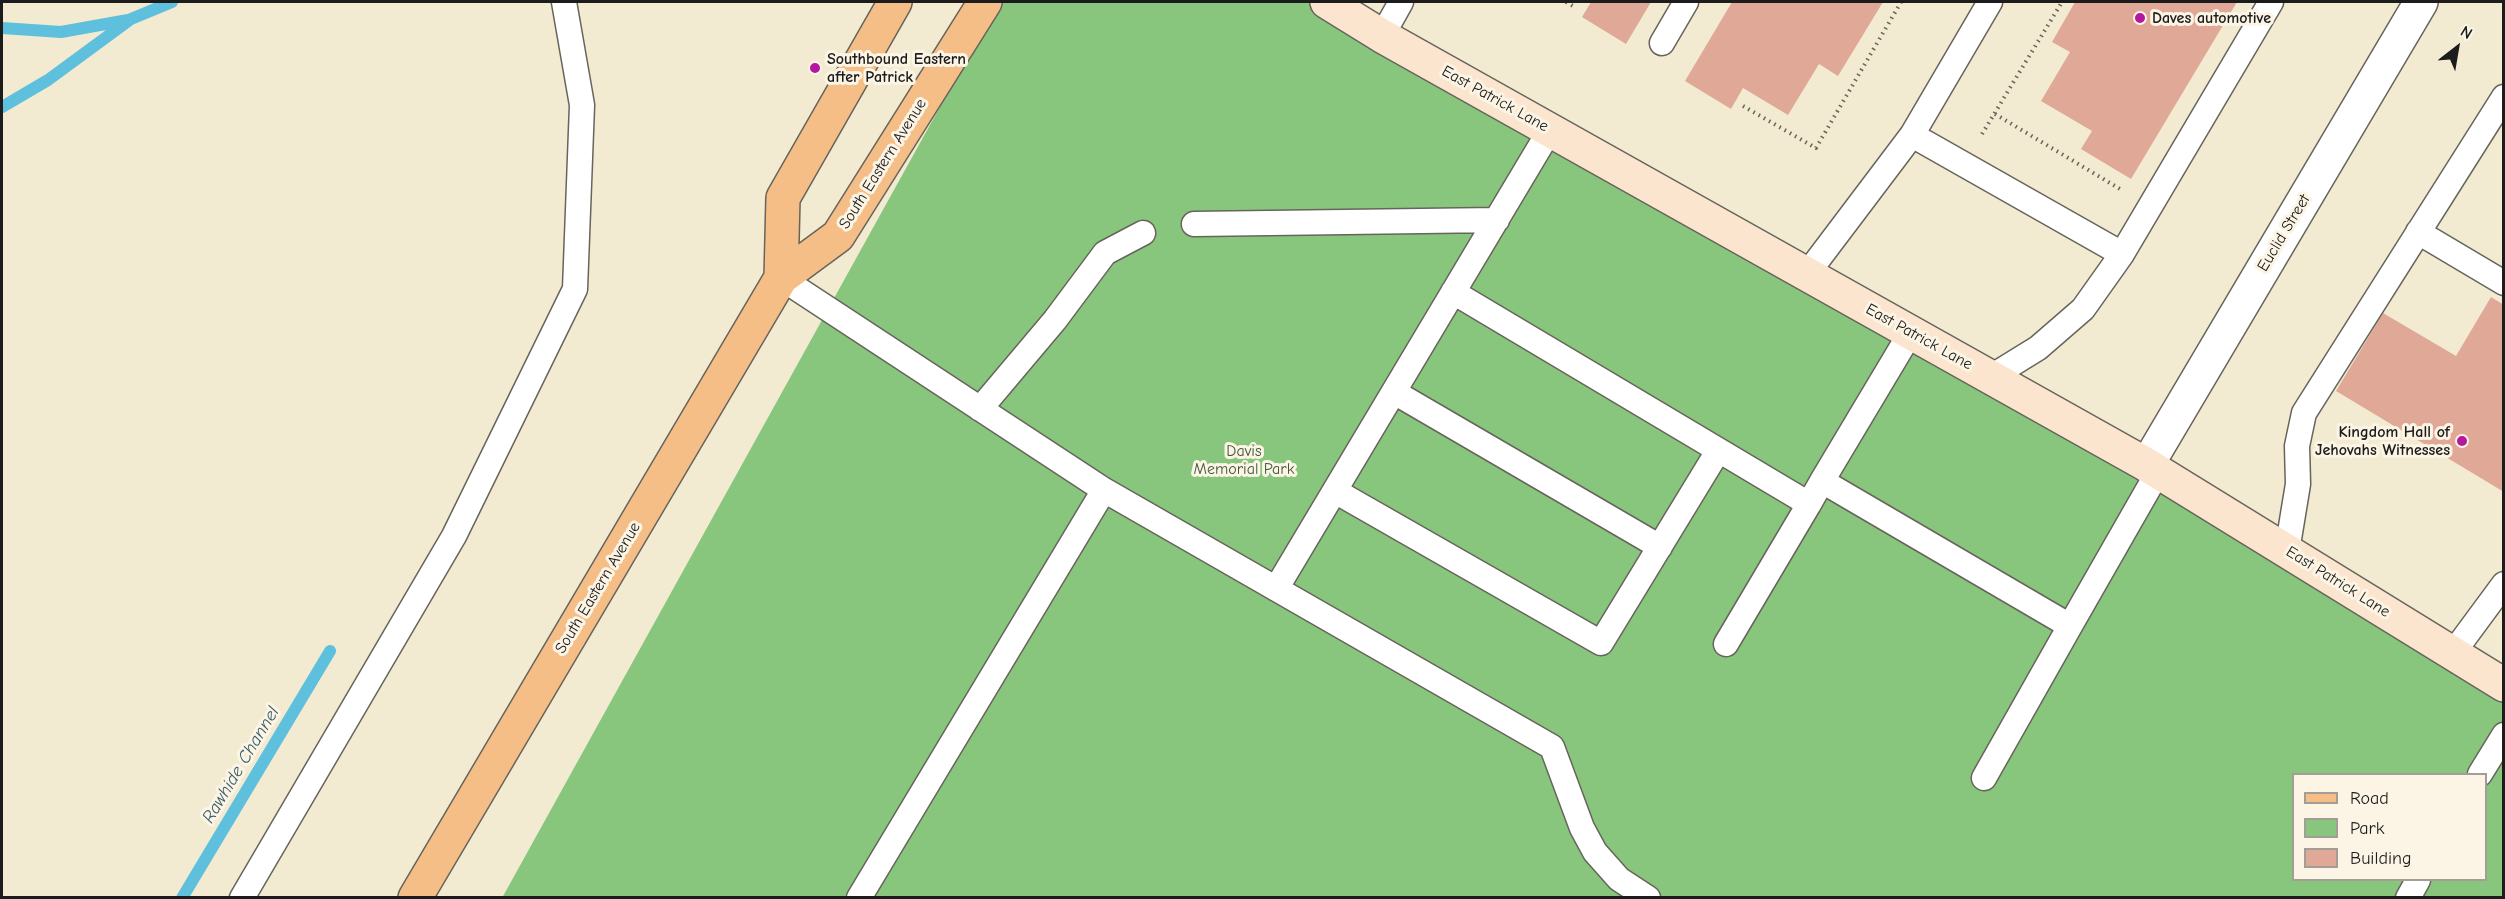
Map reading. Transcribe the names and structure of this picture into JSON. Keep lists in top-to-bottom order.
{
  "streets": {
    "main road": ["East Patrick Lane", "South Eastern Avenue"],
    "street": ["Euclid Street"]
  },
  "crossings": [
    ["East Patrick Lane", "Euclid Street"]
  ],
  "water": ["Rawhide Channel"],
  "parks": ["Davis Memorial Park"],
  "places": ["Daves automotive", "Southbound Eastern after Patrick", "Kingdom Hall of Jehovahs Witnesses"],
  "legend": ["Road", "Park", "Building"],
  "north": "top right"
}
